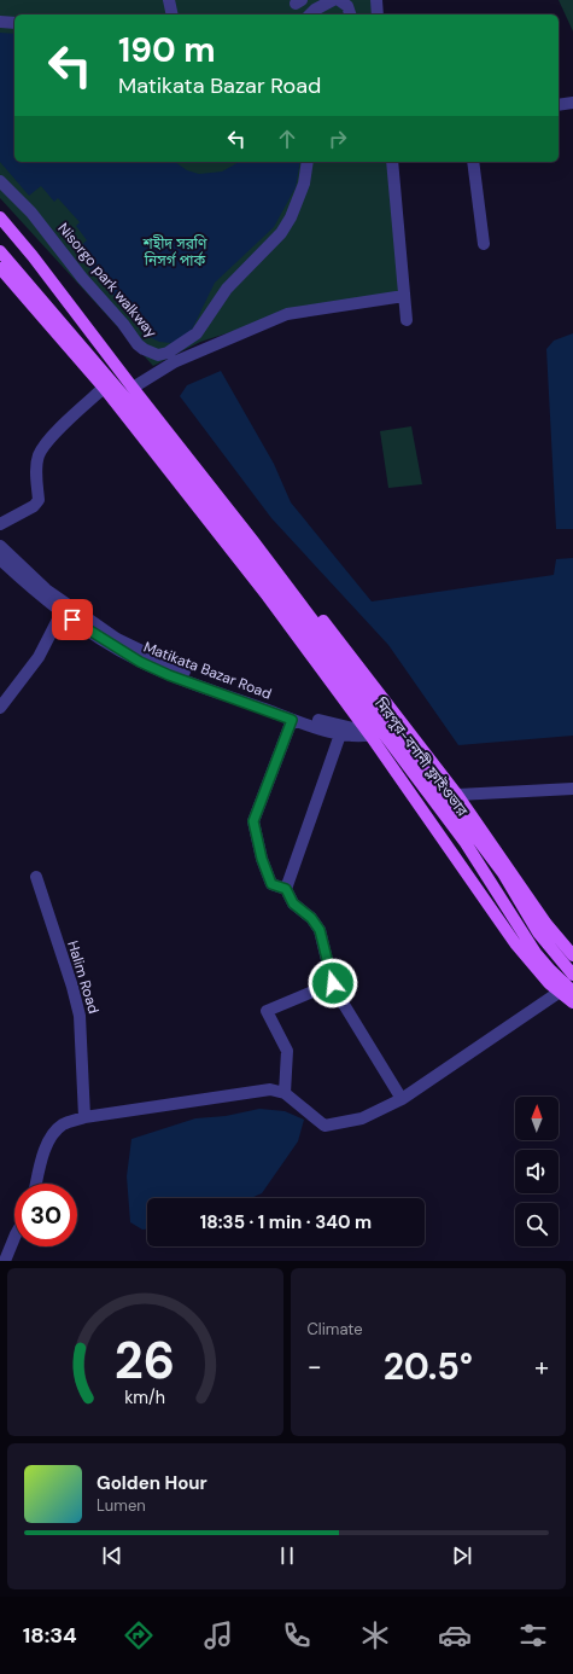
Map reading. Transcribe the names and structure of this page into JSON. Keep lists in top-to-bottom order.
{
  "streets": {
    "main road": ["মিরপুর-বনানী ফ্লাইওভার"],
    "street": ["Nisorgo park walkway", "Matikata Bazar Road", "Halim Road"]
  },
  "parks": ["শহীদ সরণি নিসর্গ পার্ক"],
  "north": "top",
  "page": {
    "turn": ["190 m", "Matikata Bazar Road"],
    "limit": "30",
    "trip": "18:35 · 1 min · 340 m",
    "tile": "Climate",
    "heat": ["−", "20.5°", "+"],
    "song": ["Golden Hour", "Lumen"],
    "tabs": "18:34",
    "gauge": ["26", "km/h"]
  }
}
